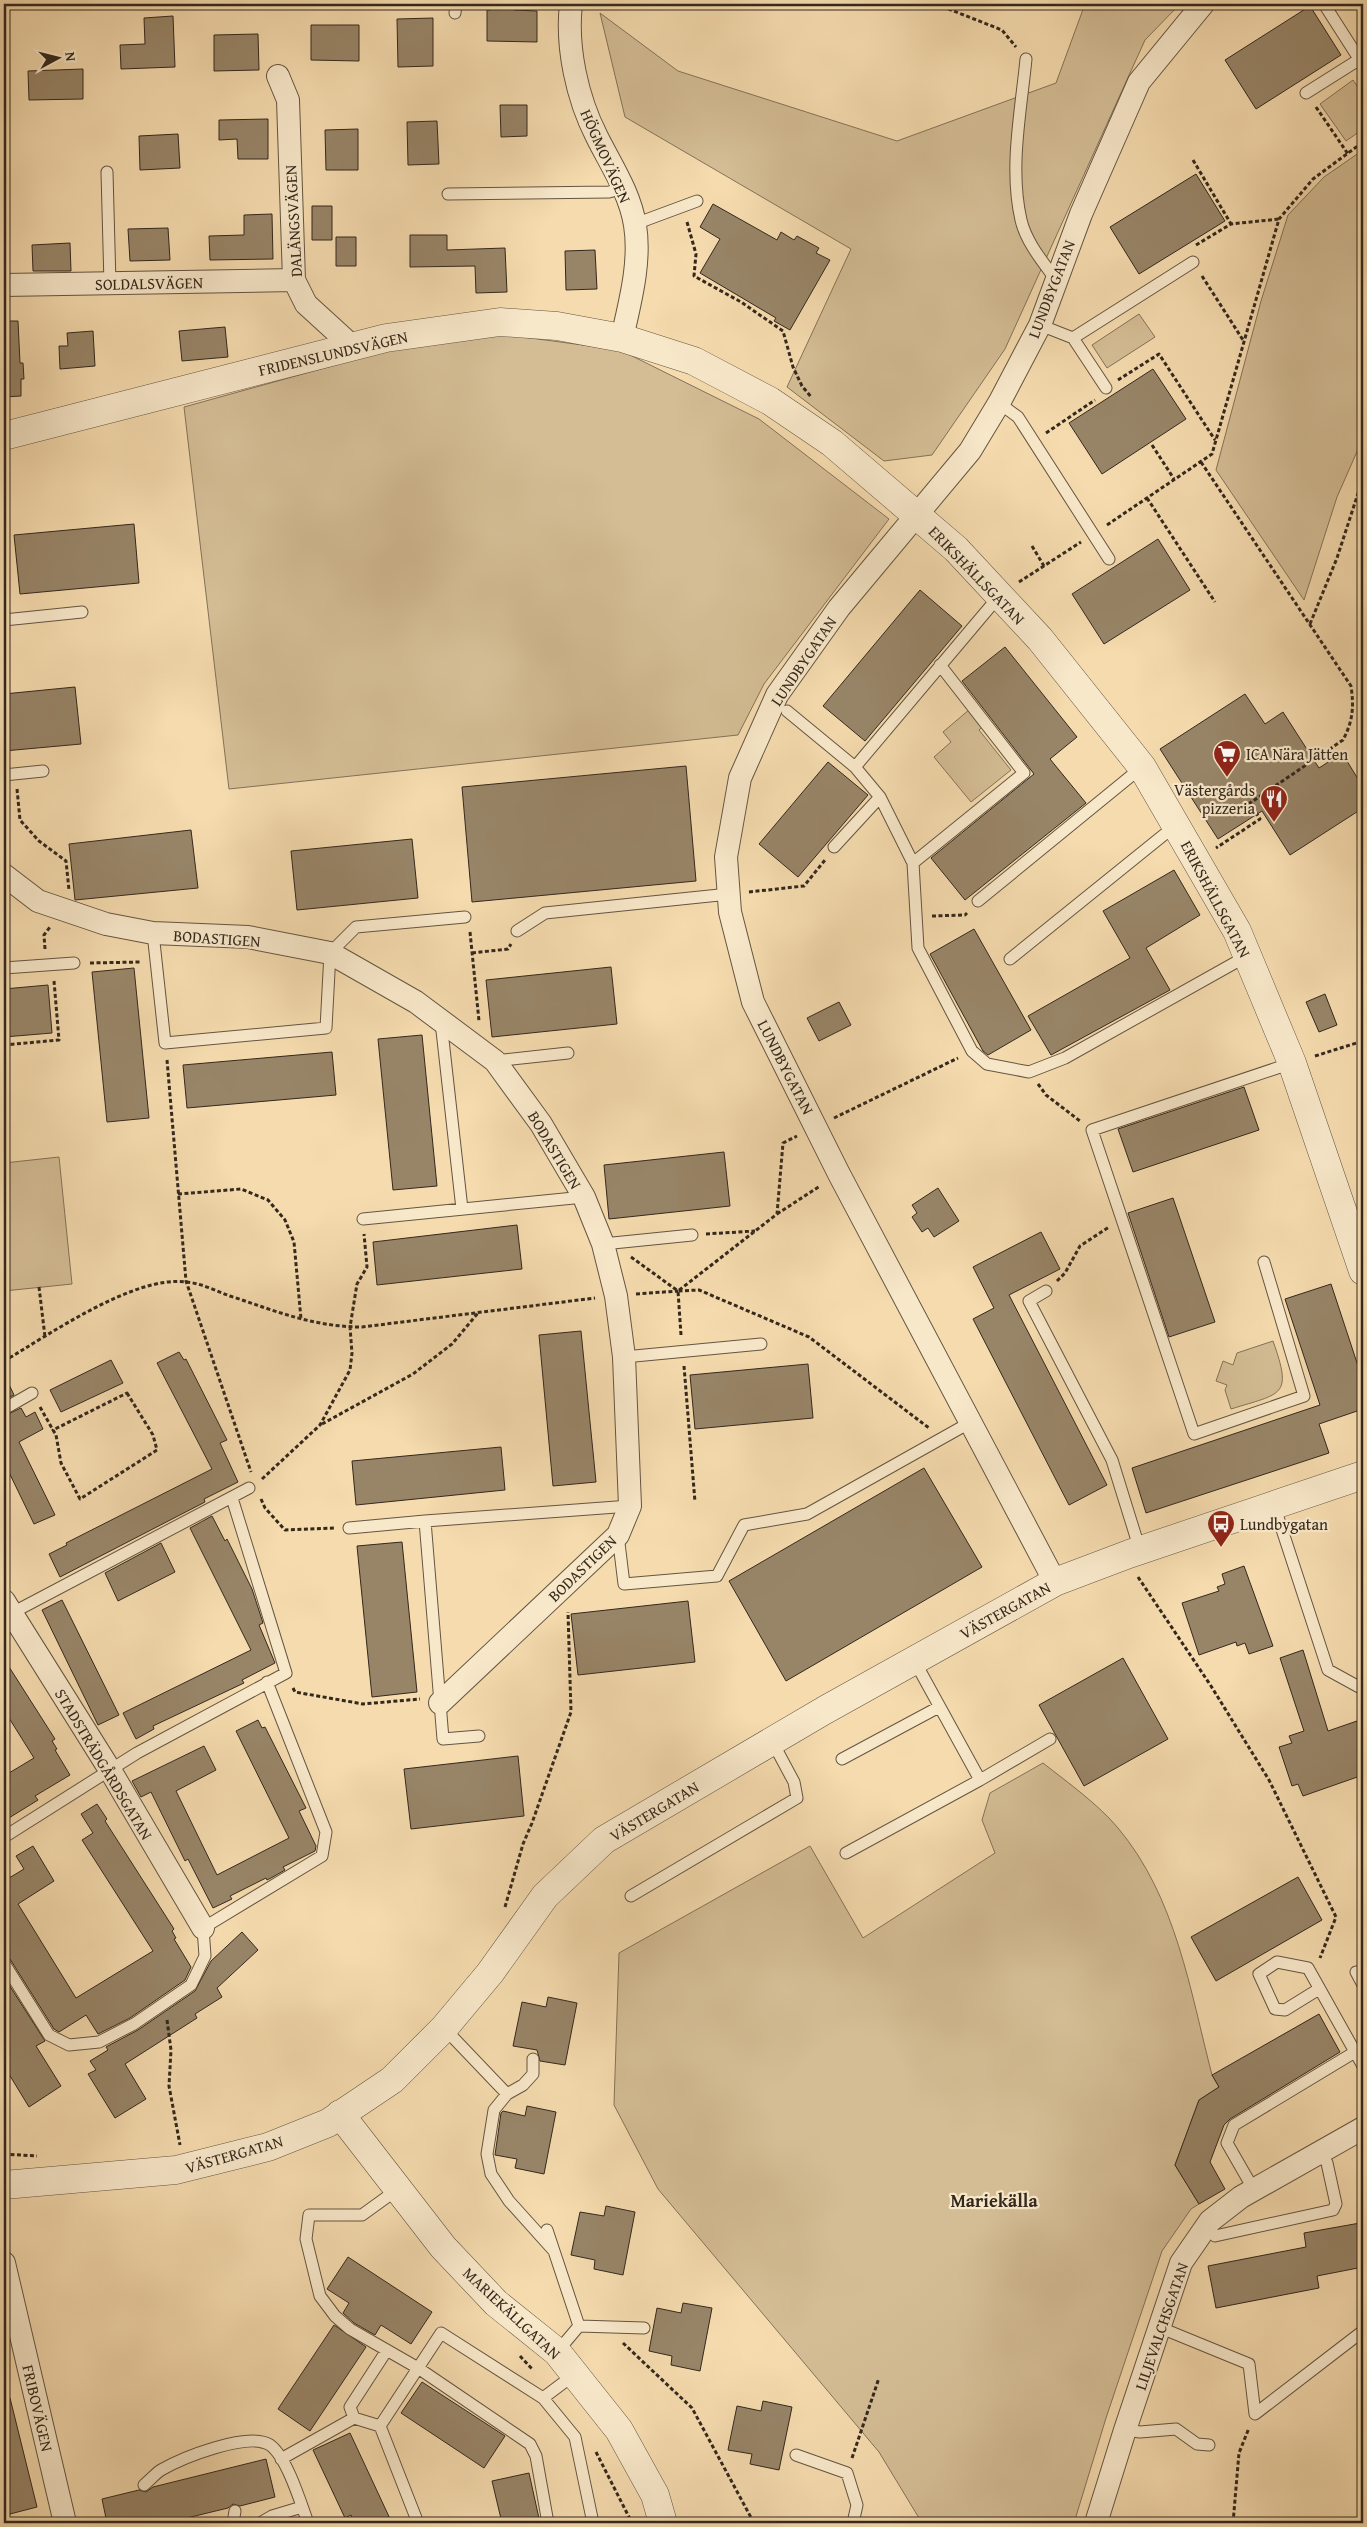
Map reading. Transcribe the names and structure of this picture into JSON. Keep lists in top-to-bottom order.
{
  "streets": {
    "street": [
      "HÖGMOVÄGEN",
      "DALÄNGSVÄGEN",
      "SOLDALSVÄGEN",
      "LUNDBYGATAN",
      "FRIDENSLUNDSVÄGEN",
      "ERIKSHÄLLSGATAN",
      "BODASTIGEN",
      "VÄSTERGATAN",
      "STADSTRÄDGÅRDSGATAN",
      "MARIEKÄLLGATAN",
      "LILJEVALCHSGATAN",
      "FRIBOVÄGEN"
    ]
  },
  "crossings": [
    ["HÖGMOVÄGEN", "FRIDENSLUNDSVÄGEN"],
    ["DALÄNGSVÄGEN", "SOLDALSVÄGEN"],
    ["DALÄNGSVÄGEN", "FRIDENSLUNDSVÄGEN"],
    ["LUNDBYGATAN", "FRIDENSLUNDSVÄGEN"],
    ["LUNDBYGATAN", "ERIKSHÄLLSGATAN"],
    ["LUNDBYGATAN", "VÄSTERGATAN"],
    ["FRIDENSLUNDSVÄGEN", "ERIKSHÄLLSGATAN"],
    ["VÄSTERGATAN", "MARIEKÄLLGATAN"]
  ],
  "districts": ["Mariekälla"],
  "places": {
    "supermarket": ["ICA Nära Jätten"],
    "restaurant": ["Västergårds pizzeria"],
    "bus stop": ["Lundbygatan"]
  },
  "north": "right"
}
